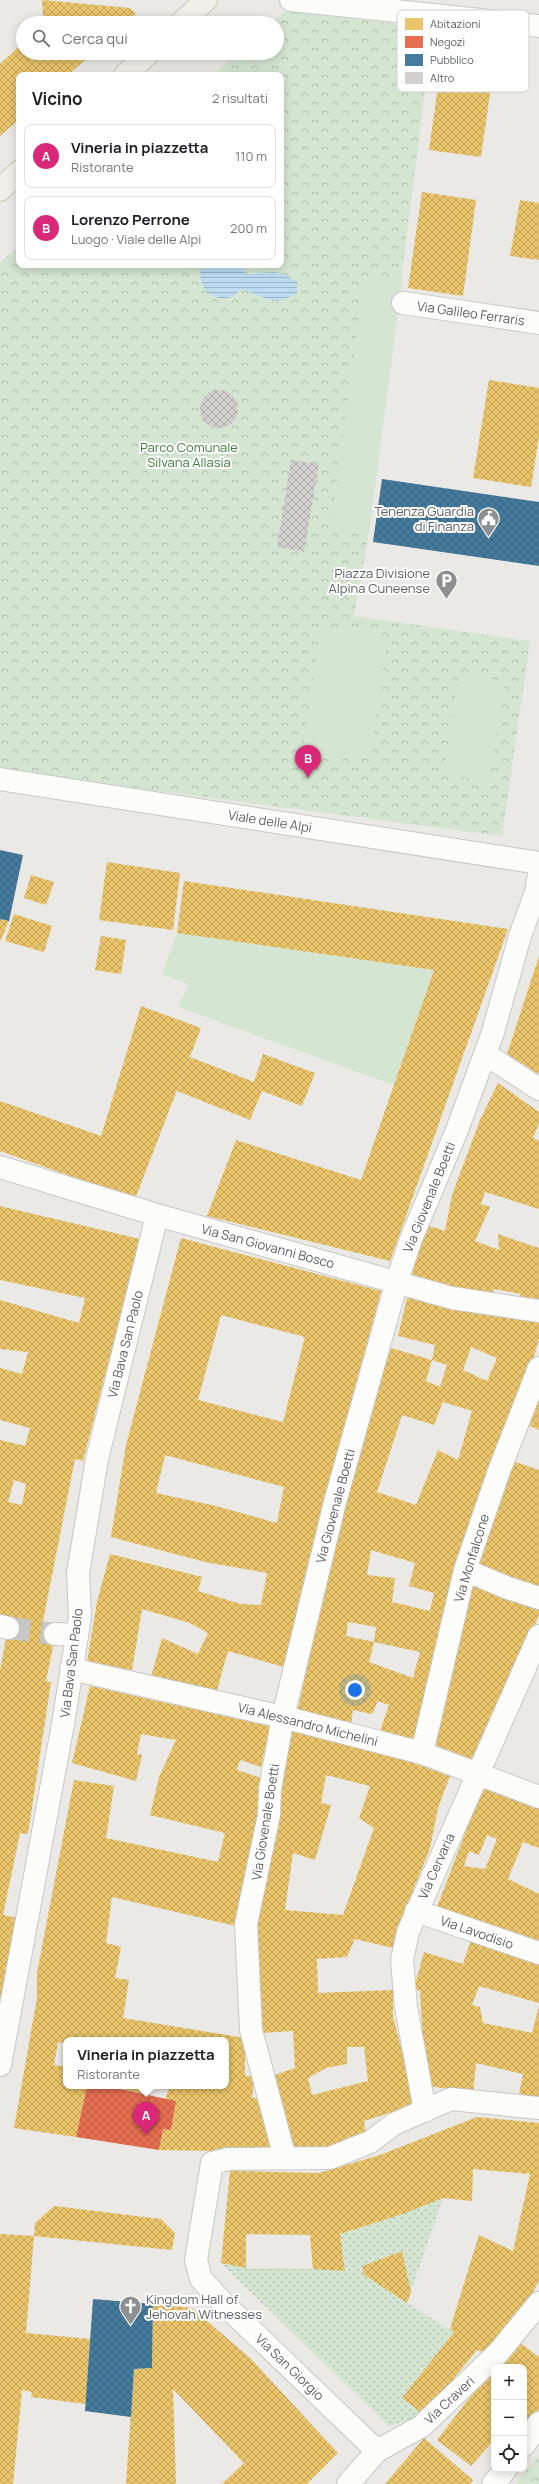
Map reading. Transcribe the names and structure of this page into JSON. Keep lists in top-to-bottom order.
{
  "streets": {
    "street": [
      "Via Galileo Ferraris",
      "Viale delle Alpi",
      "Via Giovenale Boetti",
      "Via San Giovanni Bosco",
      "Via Bava San Paolo",
      "Via Monfalcone",
      "Via Alessandro Michelini",
      "Via Cervaria",
      "Via Lavodisio",
      "Via San Giorgio",
      "Via Craveri"
    ]
  },
  "crossings": [
    ["Via Giovenale Boetti", "Via San Giovanni Bosco"],
    ["Via Giovenale Boetti", "Via Alessandro Michelini"],
    ["Via Giovenale Boetti", "Via San Giorgio"],
    ["Via San Giovanni Bosco", "Via Bava San Paolo"],
    ["Via Bava San Paolo", "Via Alessandro Michelini"],
    ["Via Monfalcone", "Via Alessandro Michelini"],
    ["Via Alessandro Michelini", "Via Cervaria"],
    ["Via Cervaria", "Via Lavodisio"],
    ["Via San Giorgio", "Via Craveri"]
  ],
  "parks": ["Parco Comunale Silvana Allasia"],
  "places": {
    "public building": ["Tenenza Guardia di Finanza"],
    "parking": ["Piazza Divisione Alpina Cuneense"],
    "church": ["Kingdom Hall of Jehovah Witnesses"]
  },
  "legend": [
    "Abitazioni",
    "Negozi",
    "Pubblico",
    "Altro"
  ],
  "page": {
    "search": "Cerca qui",
    "heading": ["Vicino", "2 risultati"],
    "list": [
      {
        "mark": "A",
        "name": "Vineria in piazzetta",
        "note": "Ristorante",
        "value": "110 m"
      },
      {
        "mark": "B",
        "name": "Lorenzo Perrone",
        "note": "Luogo · Viale delle Alpi",
        "value": "200 m"
      }
    ],
    "pins": ["B", "A"],
    "popup": ["Vineria in piazzetta", "Ristorante"],
    "map_buttons": ["+", "−"]
  }
}
